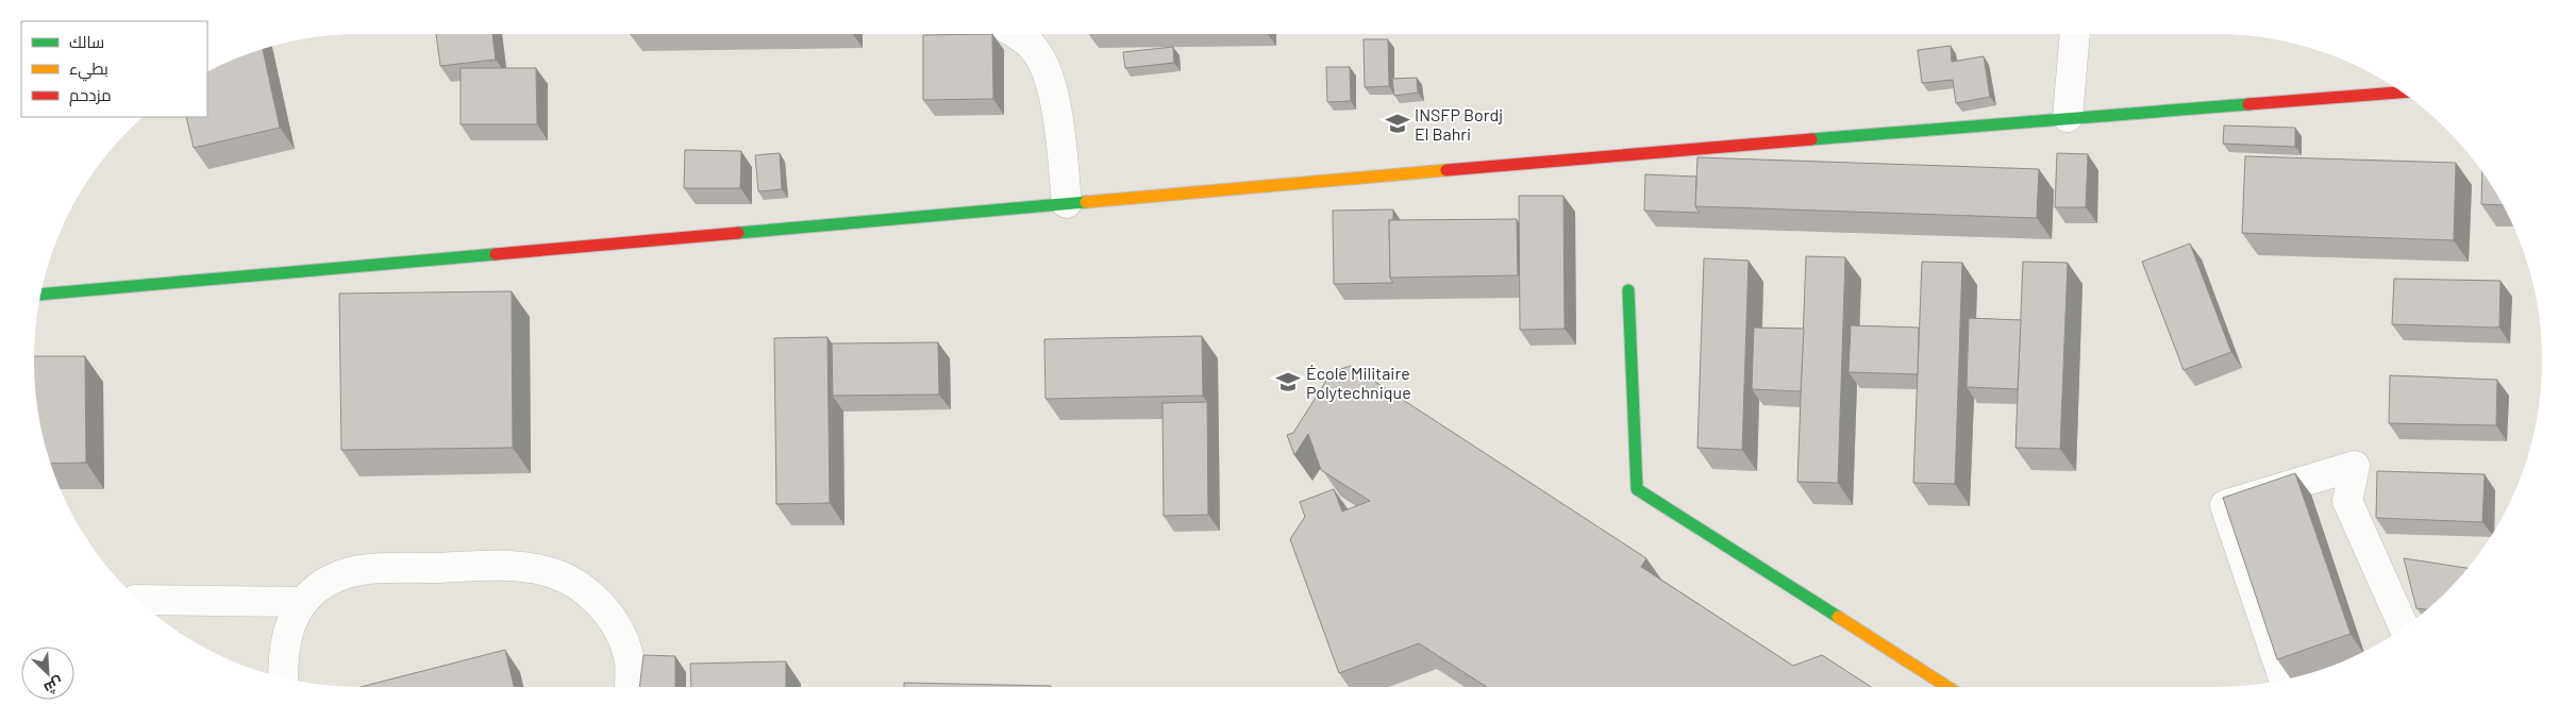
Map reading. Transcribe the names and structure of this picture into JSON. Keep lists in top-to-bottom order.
{
  "places": {
    "school or university": ["INSFP Bordj El Bahri", "École Militaire Polytechnique"]
  },
  "legend": ["سالك", "بطيء", "مزدحم"],
  "north": "bottom right"
}
